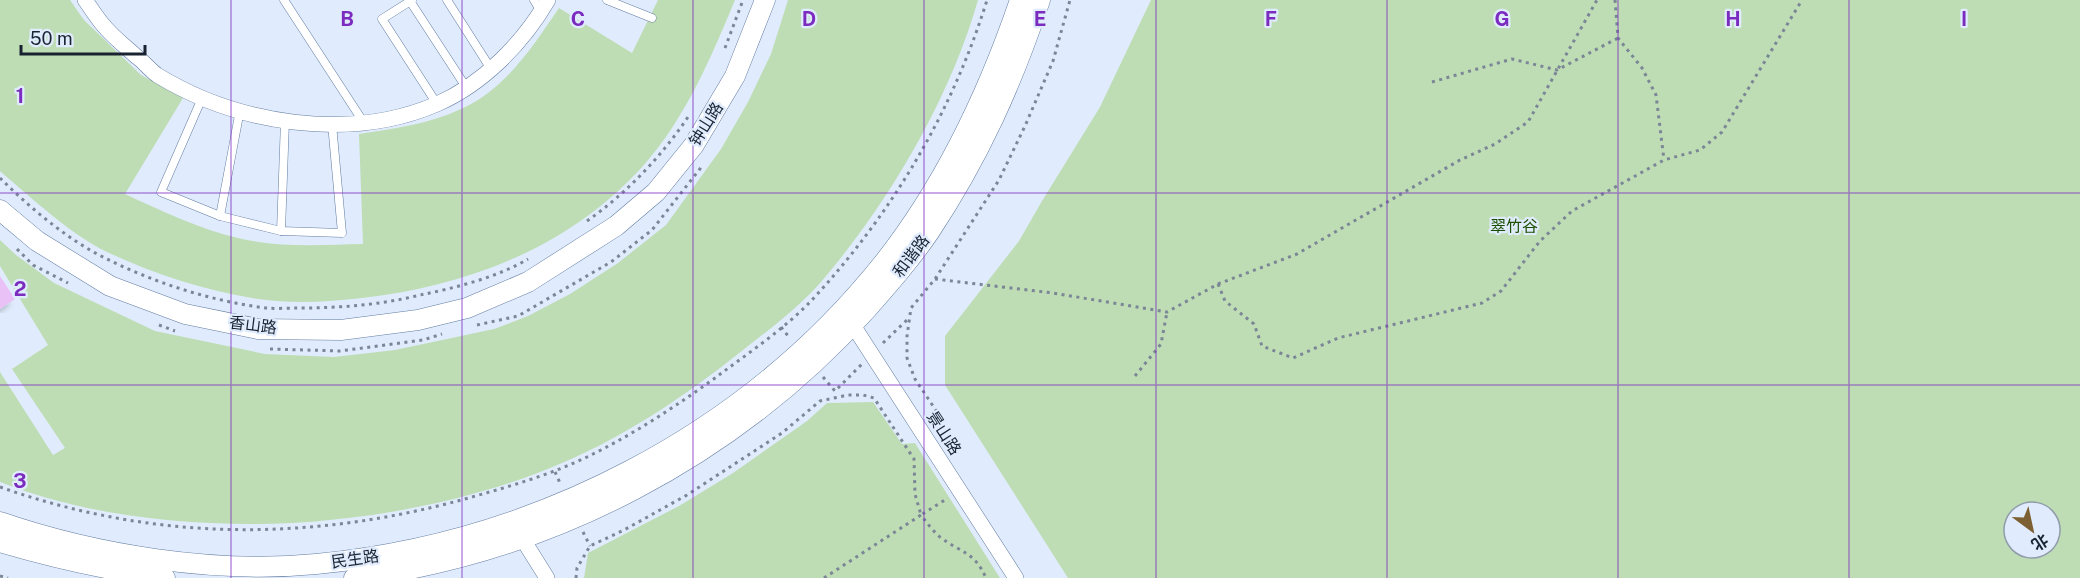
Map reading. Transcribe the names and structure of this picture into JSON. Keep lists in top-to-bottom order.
{
  "streets": {
    "main road": [
      "钟山路",
      "和谐路",
      "香山路",
      "民生路"
    ],
    "street": ["景山路"]
  },
  "crossings": [
    ["钟山路", "香山路"],
    ["和谐路", "景山路"],
    ["和谐路", "民生路"]
  ],
  "parks": ["翠竹谷"],
  "scale_bar": "50 m",
  "north": "bottom right",
  "grid": {
    "columns": [
      "B",
      "C",
      "D",
      "E",
      "F",
      "G",
      "H",
      "I"
    ],
    "rows": ["1", "2", "3"]
  }
}
